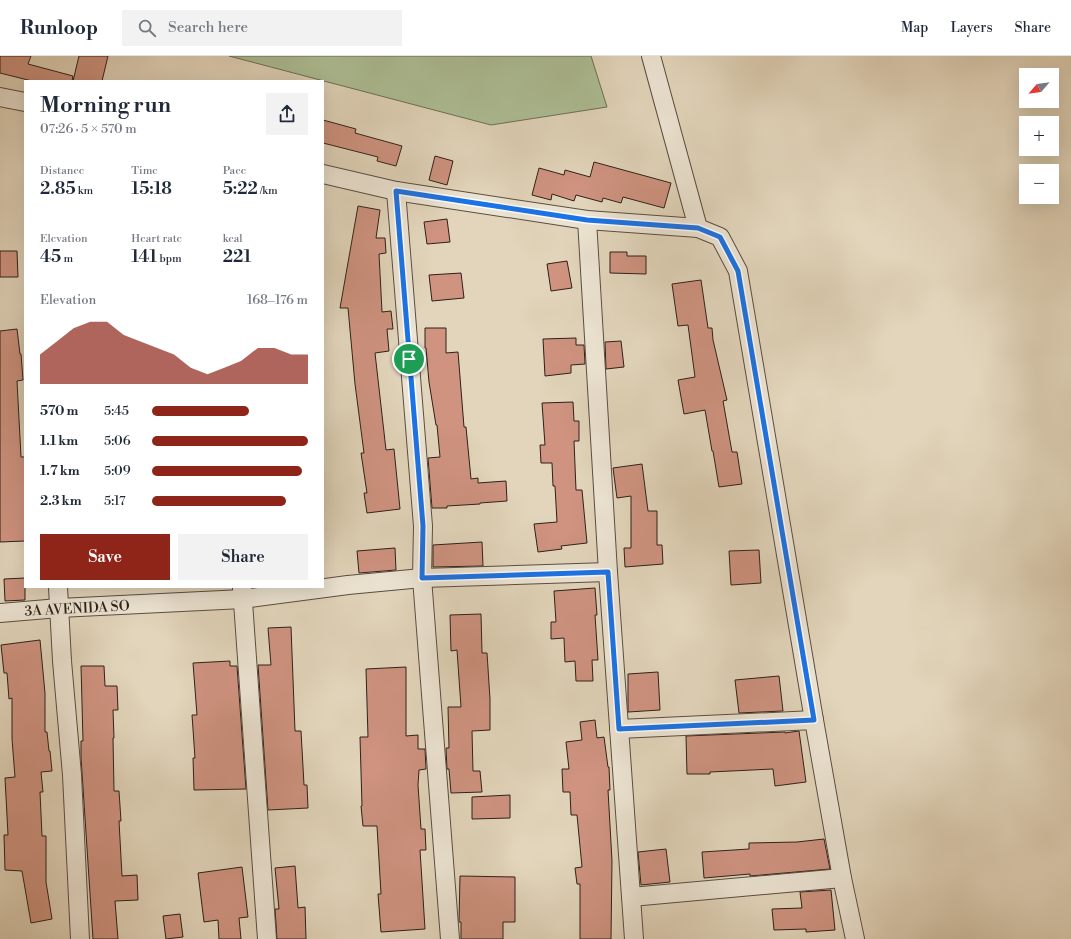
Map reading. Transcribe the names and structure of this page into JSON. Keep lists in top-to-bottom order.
{
  "streets": {
    "street": ["3A AVENIDA SO"]
  },
  "north": "bottom left",
  "page": {
    "header": "Runloop",
    "search": "Search here",
    "nav": ["Map", "Layers", "Share"],
    "map_buttons": ["+", "−"],
    "heading": ["Morning run", "07:26 · 5 × 570 m"],
    "stats": [
      ["Distance", "2.85 km"],
      ["Time", "15:18"],
      ["Pace", "5:22 /km"],
      ["Elevation", "45 m"],
      ["Heart rate", "141 bpm"],
      ["kcal", "221"]
    ],
    "chart": ["Elevation", "168–176 m"],
    "list": [
      {
        "name": "570 m",
        "note": "5:45"
      },
      {
        "name": "1.1 km",
        "note": "5:06"
      },
      {
        "name": "1.7 km",
        "note": "5:09"
      },
      {
        "name": "2.3 km",
        "note": "5:17"
      }
    ],
    "buttons": ["Save", "Share"]
  }
}
